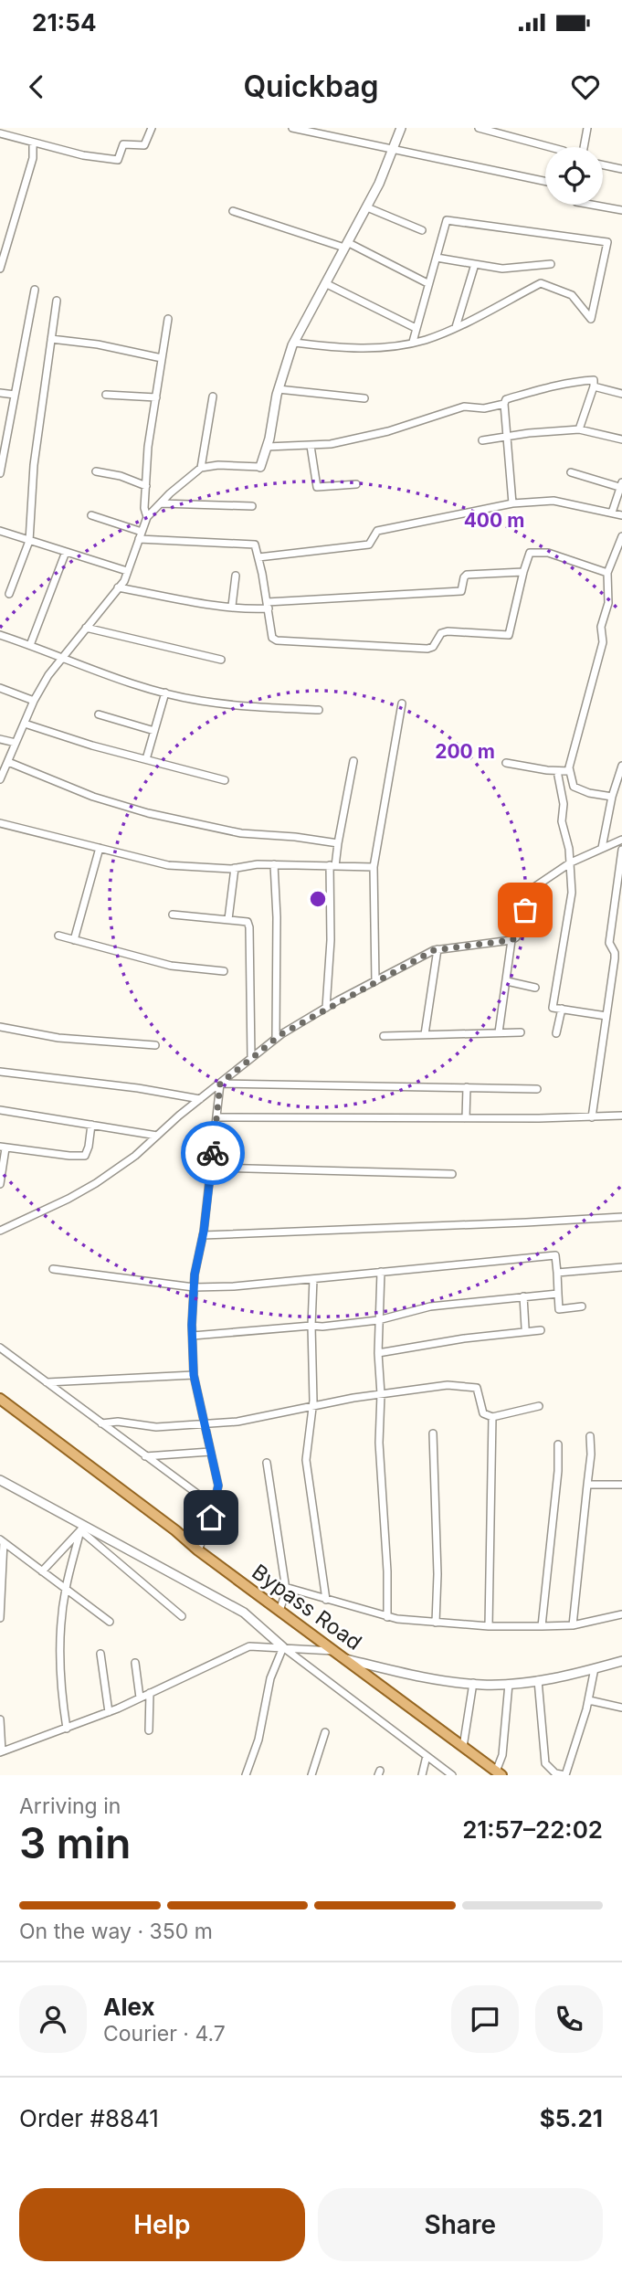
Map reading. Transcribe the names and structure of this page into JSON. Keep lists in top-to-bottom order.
{
  "streets": {
    "main road": ["Bypass Road"]
  },
  "page": {
    "status": "21:54",
    "header": "Quickbag",
    "heading": ["3 min", "Arriving in", "21:57–22:02"],
    "panel": [
      "Alex",
      "Courier · 4.7",
      "Order #8841",
      "$5.21"
    ],
    "bar": "On the way · 350 m",
    "buttons": ["Help", "Share"]
  },
  "rings": ["400 m", "200 m"]
}
